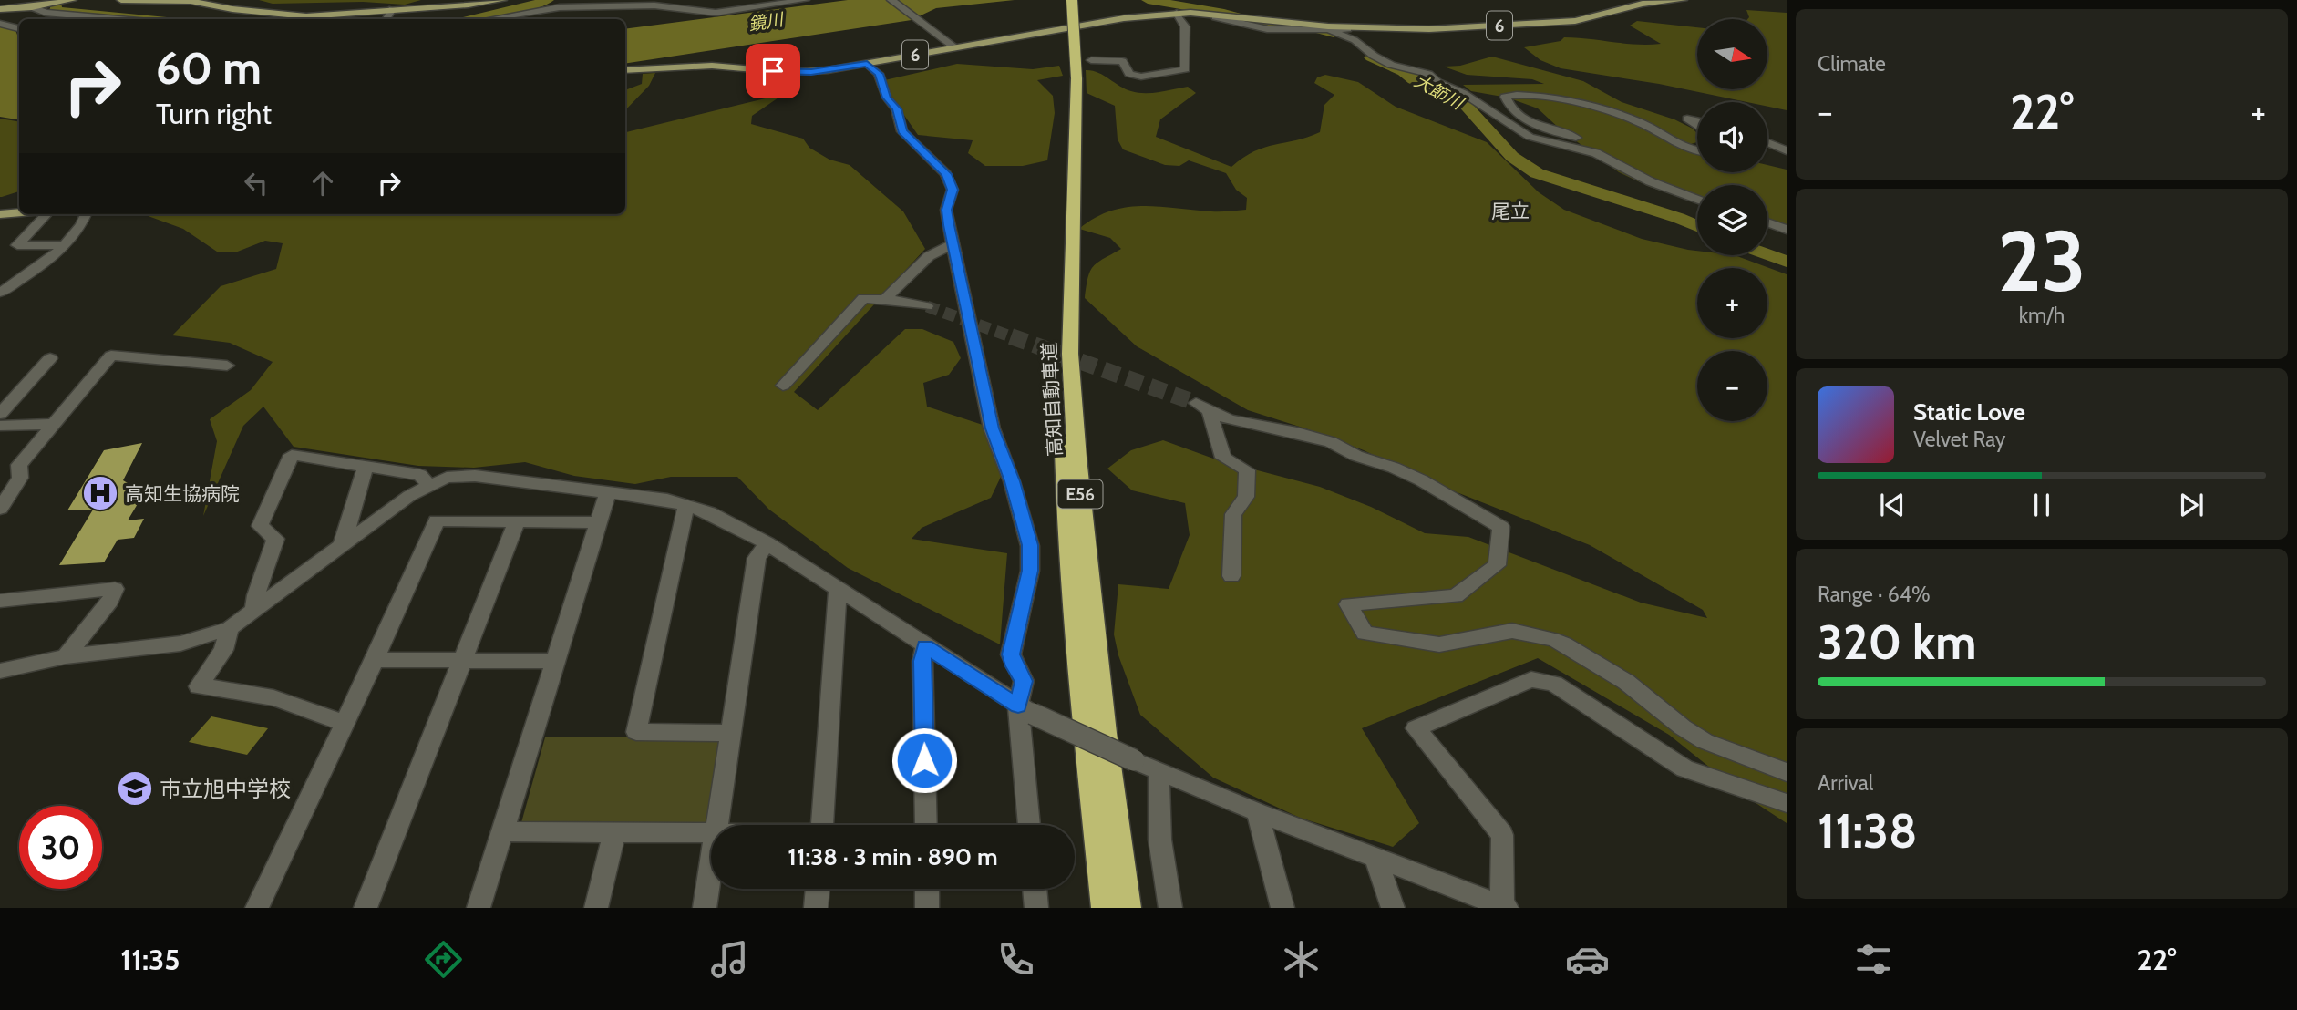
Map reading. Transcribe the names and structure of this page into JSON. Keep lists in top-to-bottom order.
{
  "streets": {
    "highway": ["高知自動車道", "E56"],
    "main road": ["6"]
  },
  "crossings": [
    ["高知自動車道", "E56"]
  ],
  "districts": ["尾立"],
  "water": ["鏡川", "大節川"],
  "places": {
    "hospital": ["高知生協病院"],
    "school or university": ["市立旭中学校"]
  },
  "north": "right",
  "page": {
    "tile": [
      "Climate",
      ["23", "km/h"],
      ["Range · 64%", "320 km"],
      ["Arrival", "11:38"]
    ],
    "map_buttons": ["+", "−"],
    "turn": ["60 m", "Turn right"],
    "heat": ["−", "22°", "+"],
    "song": ["Static Love", "Velvet Ray"],
    "limit": "30",
    "trip": "11:38 · 3 min · 890 m",
    "tabs": ["11:35", "22°"]
  }
}
